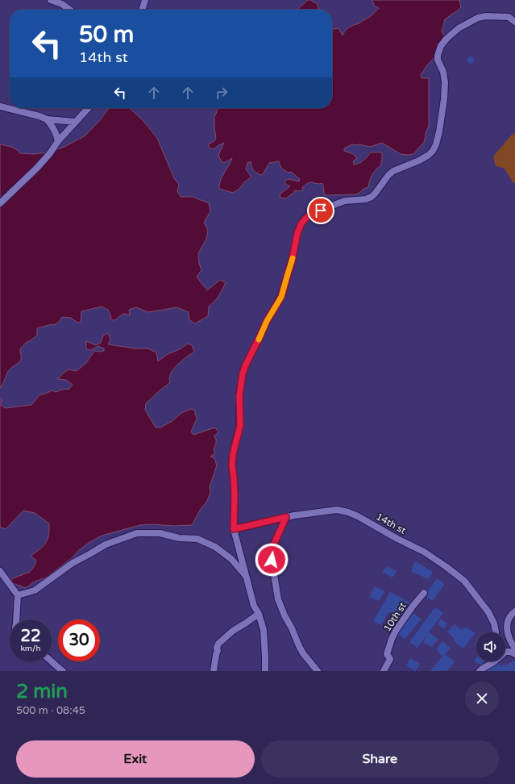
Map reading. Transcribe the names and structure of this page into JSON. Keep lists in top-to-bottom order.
{
  "streets": {
    "street": ["14th st", "10th st"]
  },
  "page": {
    "turn": ["50 m", "14th st"],
    "speed": "22 km/h",
    "limit": "30",
    "heading": ["2 min", "500 m · 08:45"],
    "buttons": ["Exit", "Share"]
  }
}
